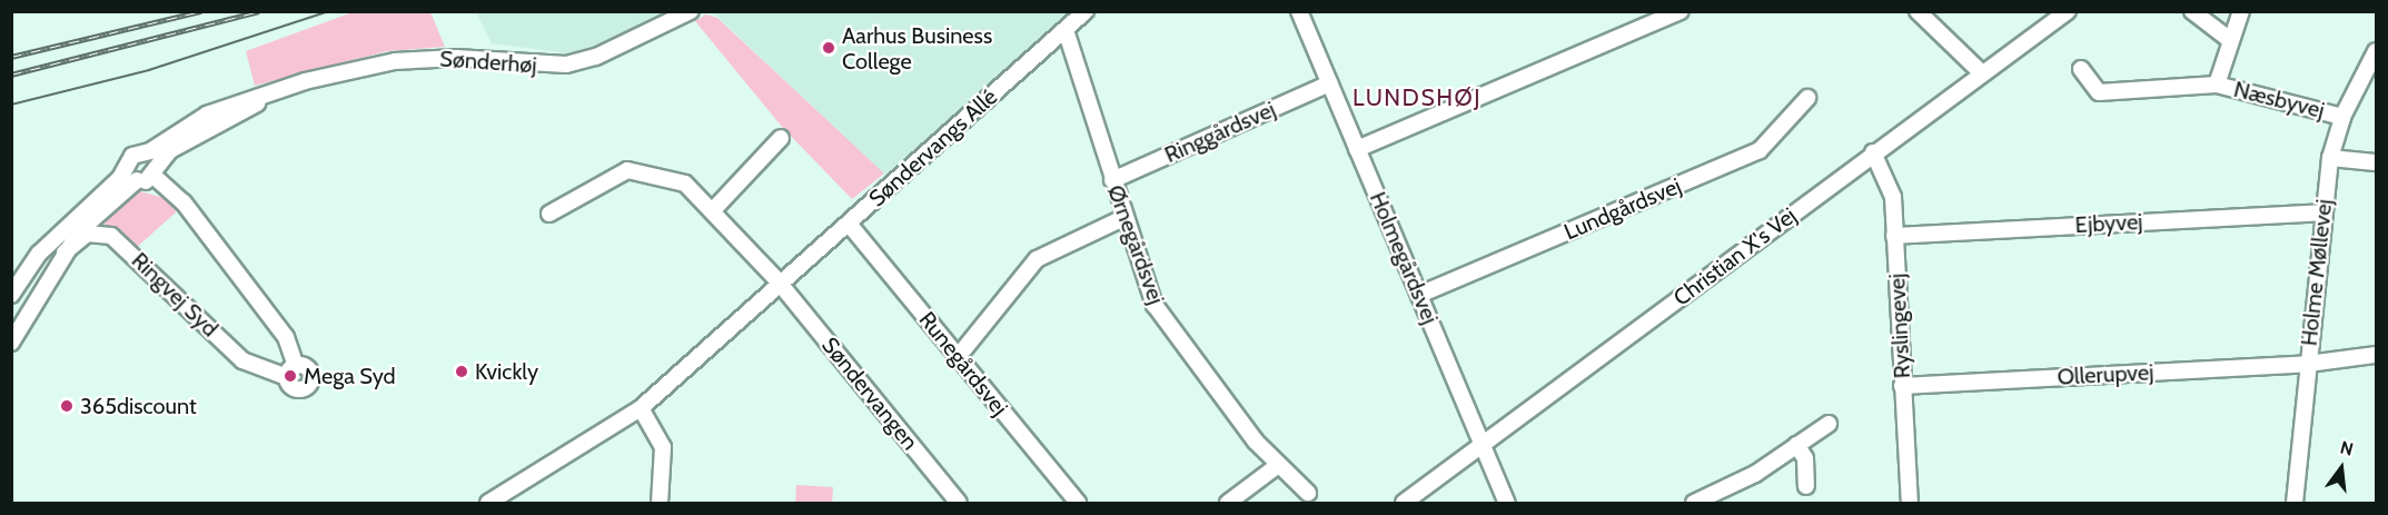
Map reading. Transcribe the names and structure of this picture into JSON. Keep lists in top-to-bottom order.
{
  "streets": {
    "street": [
      "Sønderhøj",
      "Næsbyvej",
      "Ringgårdsvej",
      "Søndervangs Allé",
      "Lundgårdsvej",
      "Ejbyvej",
      "Ørnegårdsvej",
      "Christian X's Vej",
      "Holmegårdsvej",
      "Holme Møllevej",
      "Ringvej Syd",
      "Ryslingevej",
      "Runegårdsvej",
      "Ollerupvej",
      "Søndervangen"
    ]
  },
  "crossings": [
    ["Sønderhøj", "Ringvej Syd"],
    ["Næsbyvej", "Holme Møllevej"],
    ["Ringgårdsvej", "Ørnegårdsvej"],
    ["Ringgårdsvej", "Holmegårdsvej"],
    ["Søndervangs Allé", "Ørnegårdsvej"],
    ["Søndervangs Allé", "Runegårdsvej"],
    ["Søndervangs Allé", "Søndervangen"],
    ["Lundgårdsvej", "Holmegårdsvej"],
    ["Ejbyvej", "Holme Møllevej"],
    ["Ejbyvej", "Ryslingevej"],
    ["Christian X's Vej", "Holmegårdsvej"],
    ["Christian X's Vej", "Ryslingevej"],
    ["Holme Møllevej", "Ollerupvej"],
    ["Ryslingevej", "Ollerupvej"]
  ],
  "districts": ["LUNDSHØJ"],
  "places": [
    "Aarhus Business College",
    "Kvickly",
    "Mega Syd",
    "365discount"
  ],
  "north": "top"
}
